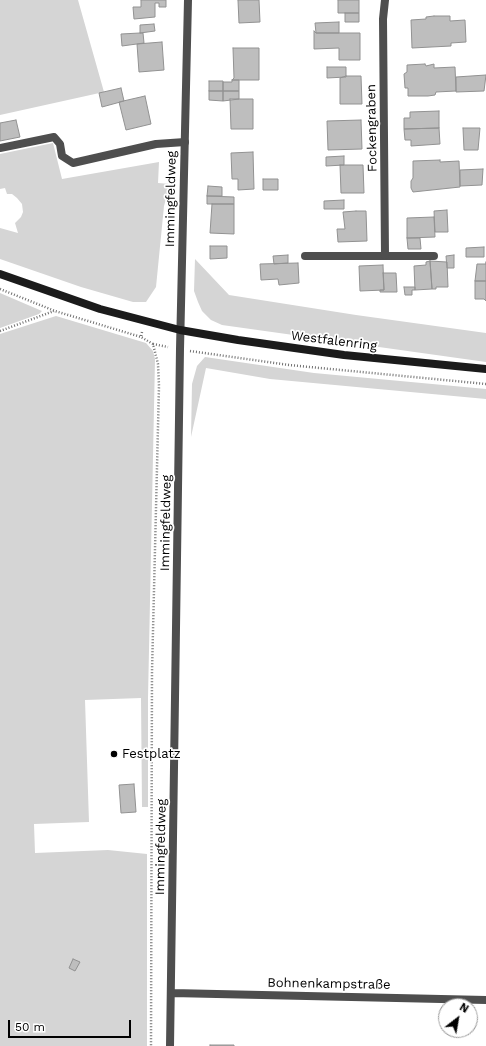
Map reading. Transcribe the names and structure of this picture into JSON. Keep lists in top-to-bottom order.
{
  "streets": {
    "street": [
      "Fockengraben",
      "Immingfeldweg",
      "Westfalenring",
      "Bohnenkampstraße"
    ]
  },
  "crossings": [
    ["Immingfeldweg", "Westfalenring"],
    ["Immingfeldweg", "Bohnenkampstraße"]
  ],
  "places": ["Festplatz"],
  "scale_bar": "50 m",
  "north": "top right"
}
